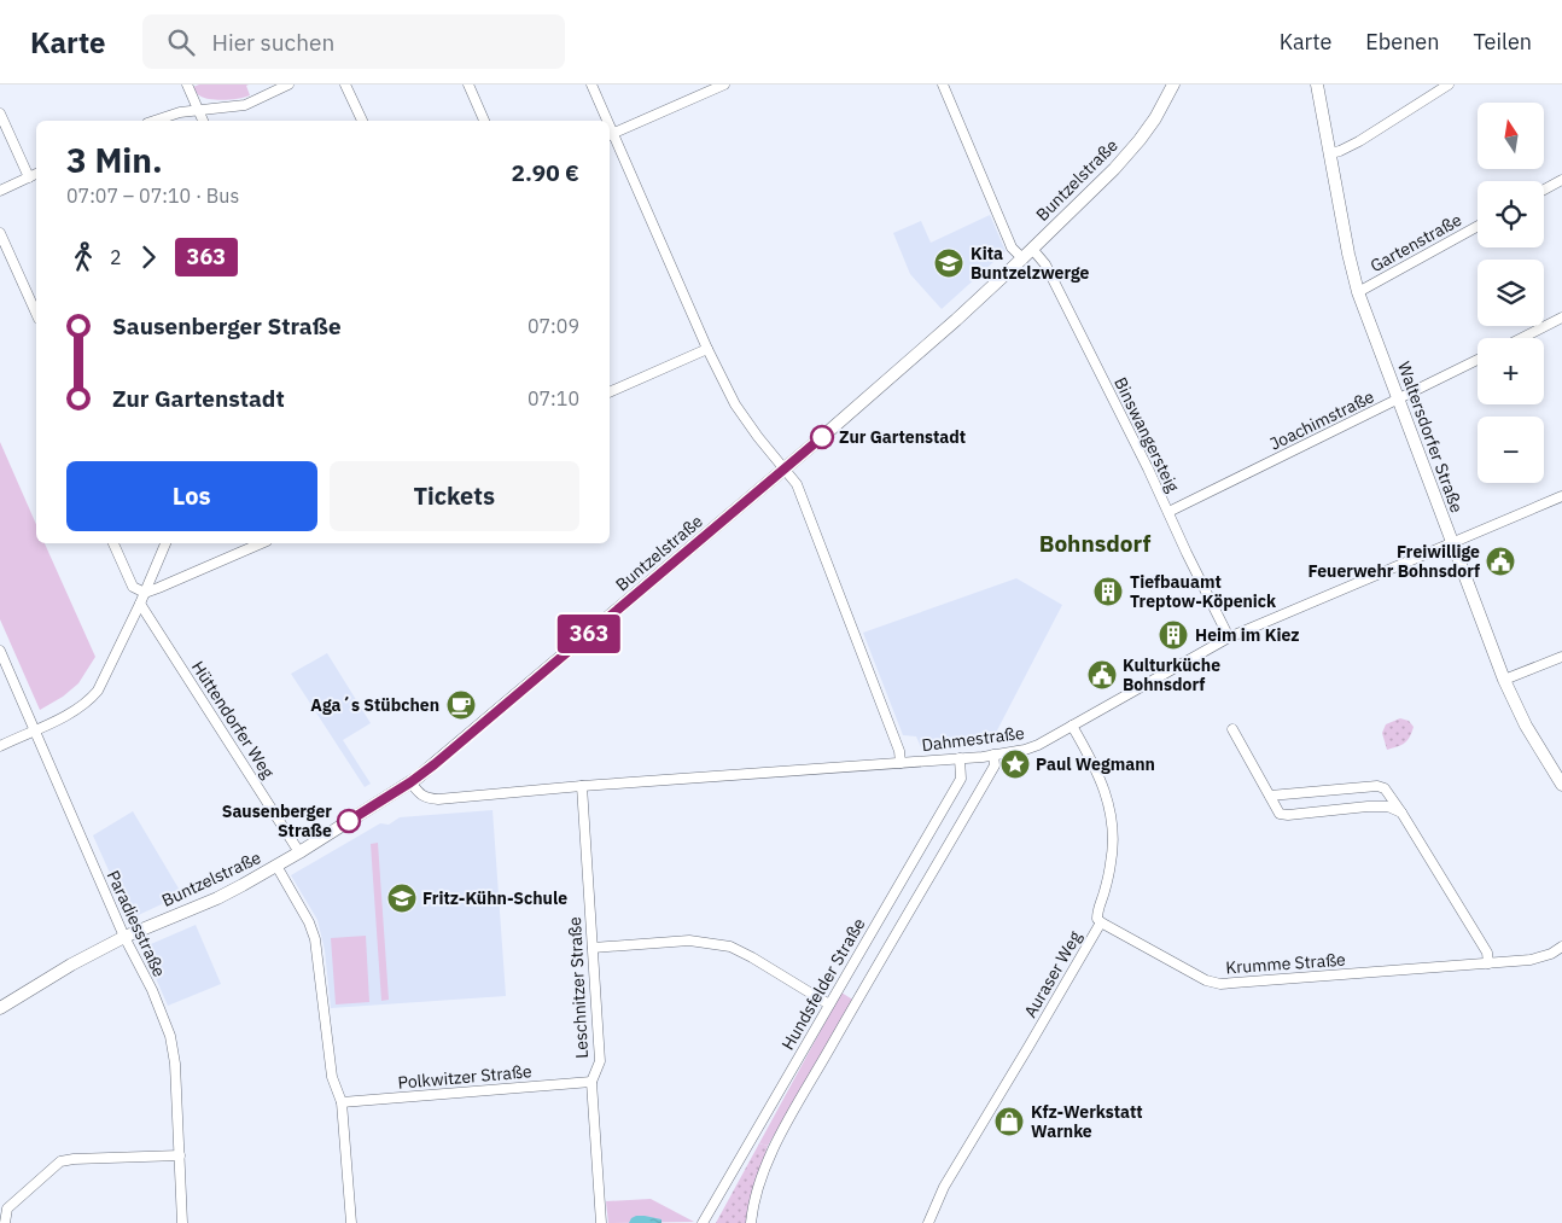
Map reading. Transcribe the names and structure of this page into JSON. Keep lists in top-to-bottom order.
{
  "streets": {
    "street": [
      "Buntzelstraße",
      "Gartenstraße",
      "Joachimstraße",
      "Binswangersteig",
      "Waltersdorfer Straße",
      "Hüttendorfer Weg",
      "Dahmestraße",
      "Paradiesstraße",
      "Krumme Straße",
      "Auraser Weg",
      "Hundsfelder Straße",
      "Leschnitzer Straße",
      "Polkwitzer Straße"
    ]
  },
  "crossings": [
    ["Buntzelstraße", "Binswangersteig"],
    ["Buntzelstraße", "Hüttendorfer Weg"],
    ["Buntzelstraße", "Dahmestraße"],
    ["Buntzelstraße", "Paradiesstraße"],
    ["Gartenstraße", "Waltersdorfer Straße"],
    ["Joachimstraße", "Binswangersteig"],
    ["Joachimstraße", "Waltersdorfer Straße"],
    ["Binswangersteig", "Dahmestraße"],
    ["Waltersdorfer Straße", "Dahmestraße"],
    ["Dahmestraße", "Auraser Weg"],
    ["Dahmestraße", "Hundsfelder Straße"],
    ["Dahmestraße", "Leschnitzer Straße"],
    ["Krumme Straße", "Auraser Weg"],
    ["Leschnitzer Straße", "Polkwitzer Straße"]
  ],
  "districts": ["Bohnsdorf"],
  "places": {
    "school or university": ["Kita Buntzelzwerge", "Fritz-Kühn-Schule"],
    "other": ["Zur Gartenstadt", "Sausenberger Straße"],
    "public building": ["Freiwillige Feuerwehr Bohnsdorf", "Kulturküche Bohnsdorf"],
    "building": ["Tiefbauamt Treptow-Köpenick", "Heim im Kiez"],
    "cafe": ["Aga´s Stübchen"],
    "place": ["Paul Wegmann"],
    "shop": ["Kfz-Werkstatt Warnke"]
  },
  "lines": ["bus line 363"],
  "north": "top",
  "page": {
    "header": "Karte",
    "search": "Hier suchen",
    "nav": ["Karte", "Ebenen", "Teilen"],
    "on_map": "363",
    "map_buttons": ["+", "−"],
    "heading": ["3 Min.", "07:07 – 07:10 · Bus", "2.90 €"],
    "legs": ["2", "363"],
    "list": [
      {
        "name": "Sausenberger Straße",
        "value": "07:09"
      },
      {
        "name": "Zur Gartenstadt",
        "value": "07:10"
      }
    ],
    "buttons": ["Los", "Tickets"]
  }
}
